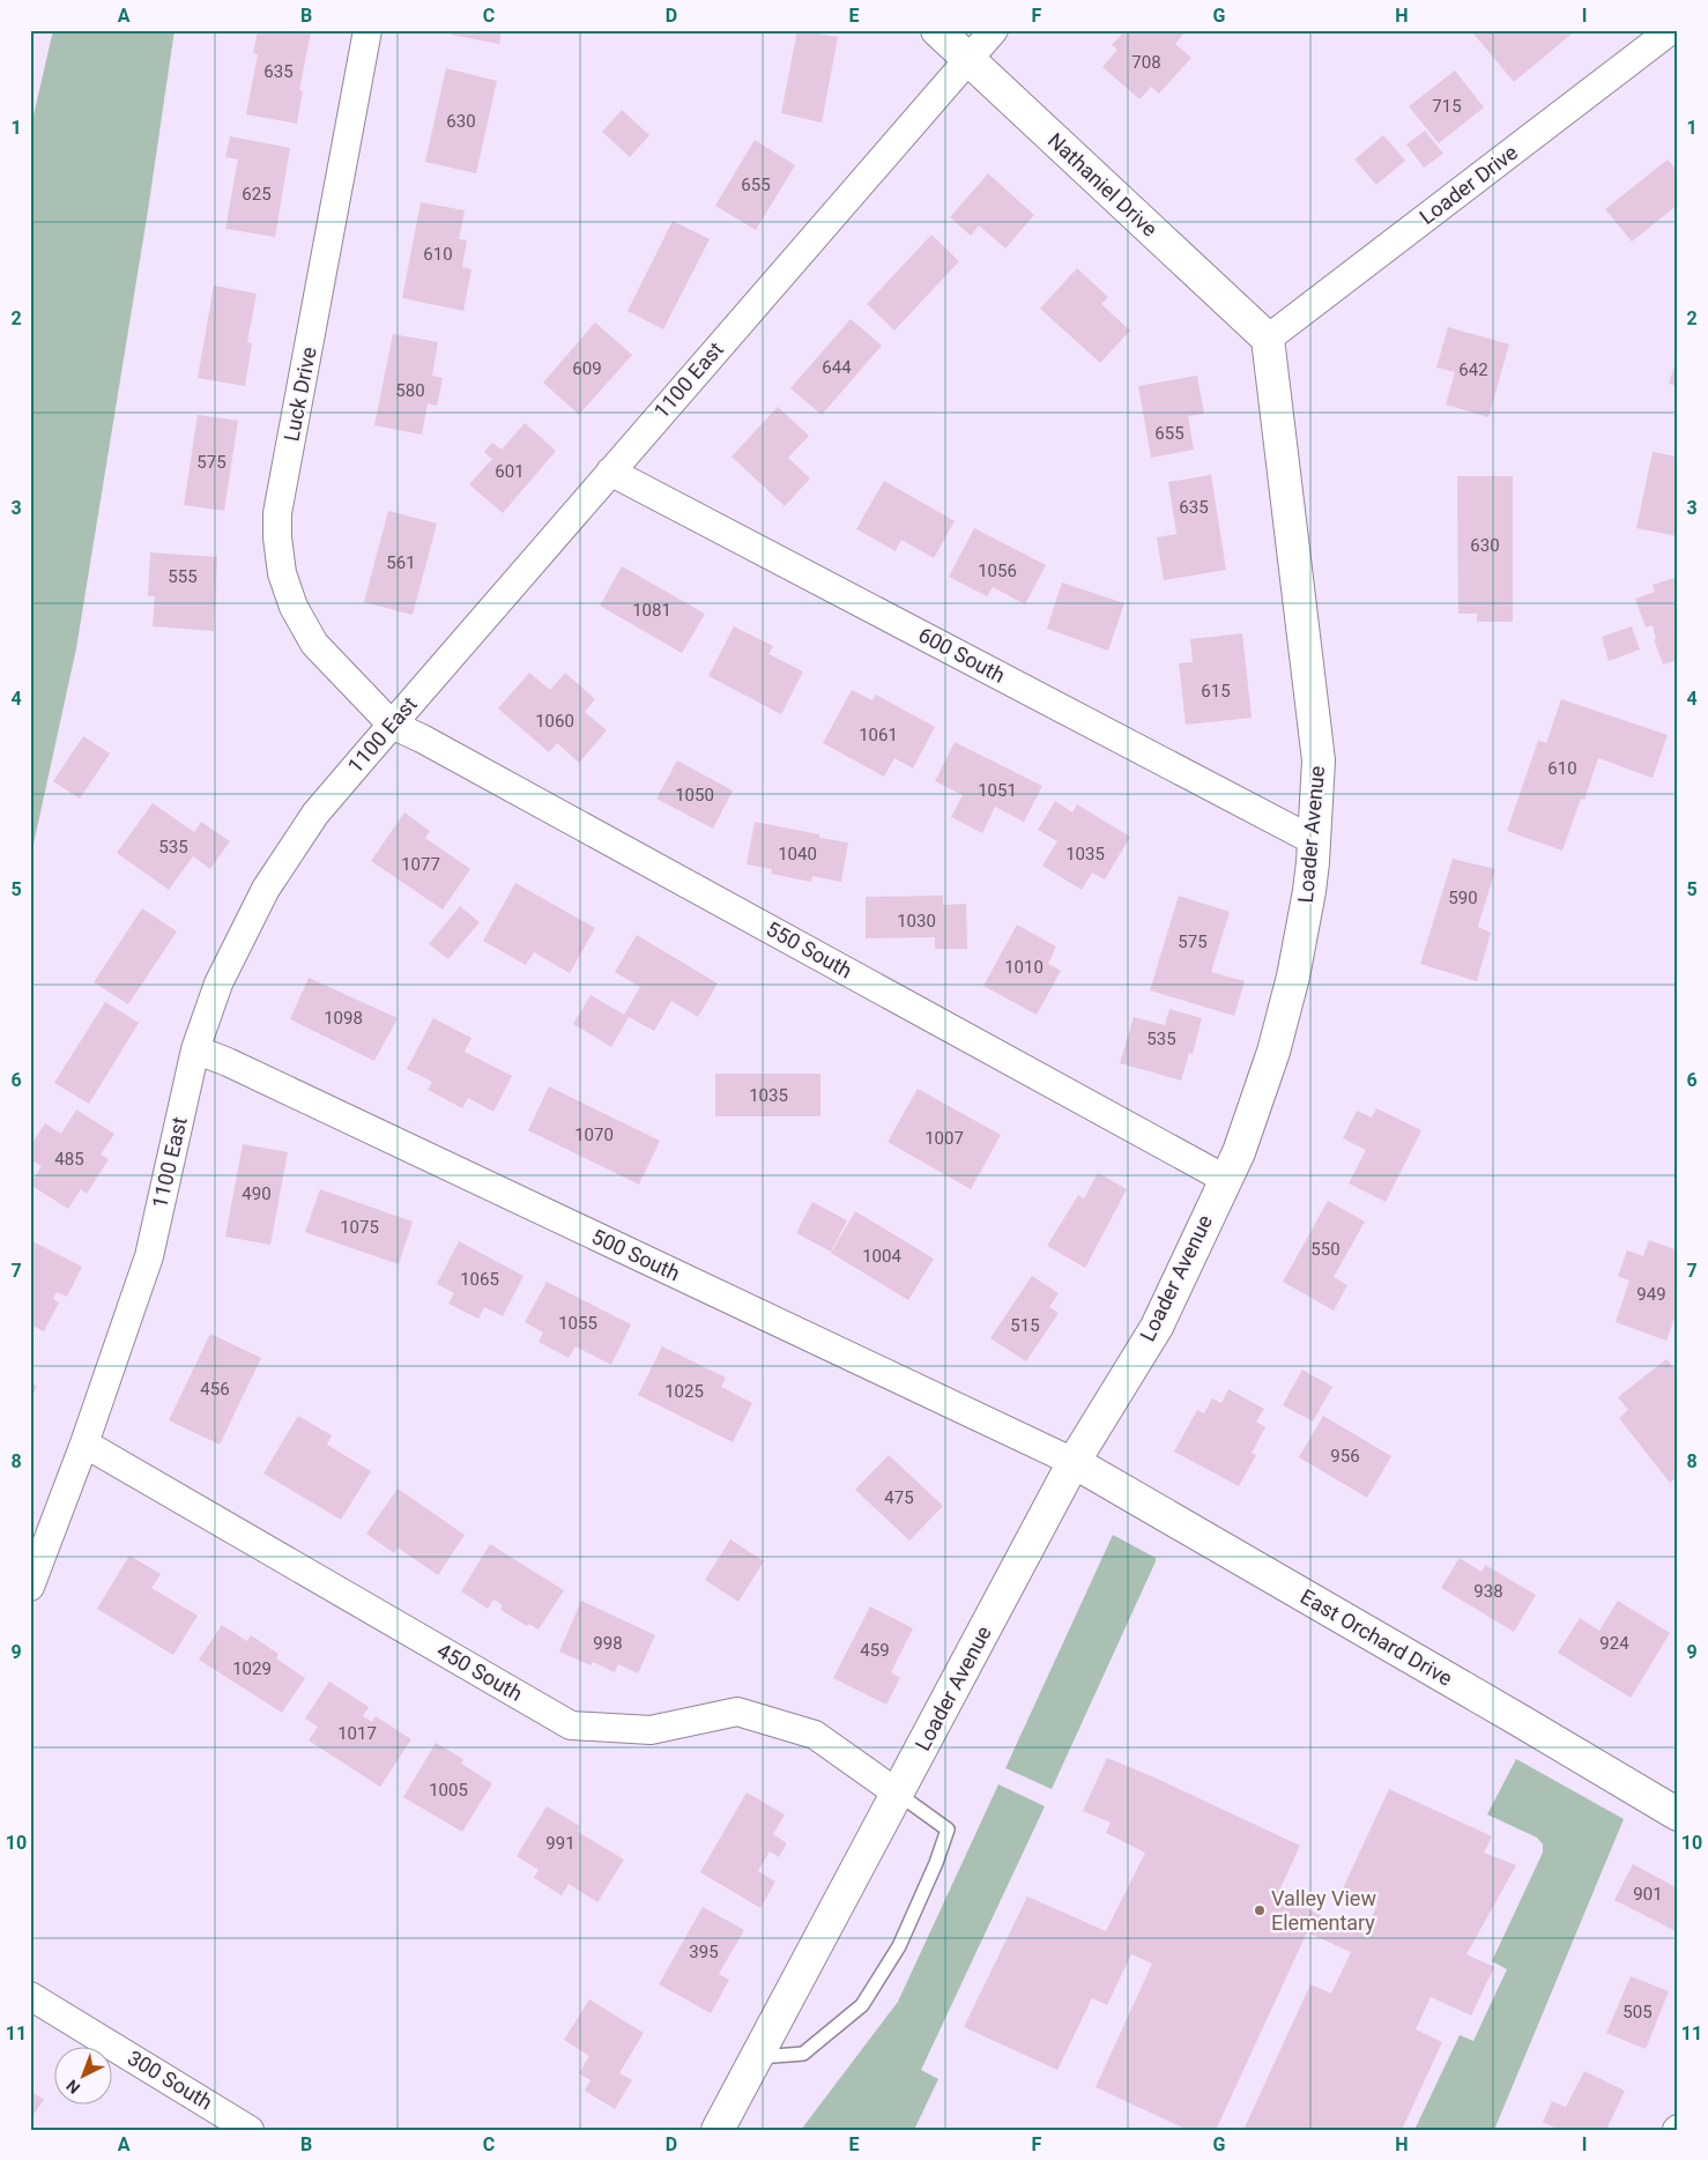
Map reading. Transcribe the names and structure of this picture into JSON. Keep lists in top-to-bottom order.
{
  "streets": {
    "street": [
      "Nathaniel Drive",
      "Loader Drive",
      "1100 East",
      "Luck Drive",
      "600 South",
      "Loader Avenue",
      "550 South",
      "500 South",
      "East Orchard Drive",
      "450 South",
      "300 South"
    ]
  },
  "crossings": [
    ["Nathaniel Drive", "Loader Drive"],
    ["Nathaniel Drive", "1100 East"],
    ["Nathaniel Drive", "Loader Avenue"],
    ["Loader Drive", "Loader Avenue"],
    ["1100 East", "Luck Drive"],
    ["1100 East", "600 South"],
    ["1100 East", "550 South"],
    ["1100 East", "500 South"],
    ["1100 East", "450 South"],
    ["Luck Drive", "550 South"],
    ["600 South", "Loader Avenue"],
    ["Loader Avenue", "550 South"],
    ["Loader Avenue", "500 South"],
    ["Loader Avenue", "East Orchard Drive"],
    ["Loader Avenue", "450 South"],
    ["500 South", "East Orchard Drive"]
  ],
  "places": ["Valley View Elementary"],
  "house_numbers": [
    "708",
    "635",
    "715",
    "630",
    "655",
    "625",
    "610",
    "644",
    "609",
    "642",
    "580",
    "655",
    "575",
    "601",
    "635",
    "630",
    "561",
    "1056",
    "555",
    "1081",
    "615",
    "1060",
    "1061",
    "610",
    "1051",
    "1050",
    "535",
    "1040",
    "1035",
    "1077",
    "590",
    "1030",
    "575",
    "1010",
    "1098",
    "535",
    "1035",
    "1070",
    "1007",
    "485",
    "490",
    "1075",
    "550",
    "1004",
    "1065",
    "949",
    "1055",
    "515",
    "456",
    "1025",
    "956",
    "475",
    "938",
    "998",
    "924",
    "459",
    "1029",
    "1017",
    "1005",
    "991",
    "901",
    "395",
    "505"
  ],
  "north": "bottom left",
  "grid": {
    "columns": [
      "A",
      "B",
      "C",
      "D",
      "E",
      "F",
      "G",
      "H",
      "I"
    ],
    "rows": [
      "1",
      "2",
      "3",
      "4",
      "5",
      "6",
      "7",
      "8",
      "9",
      "10",
      "11"
    ]
  }
}
